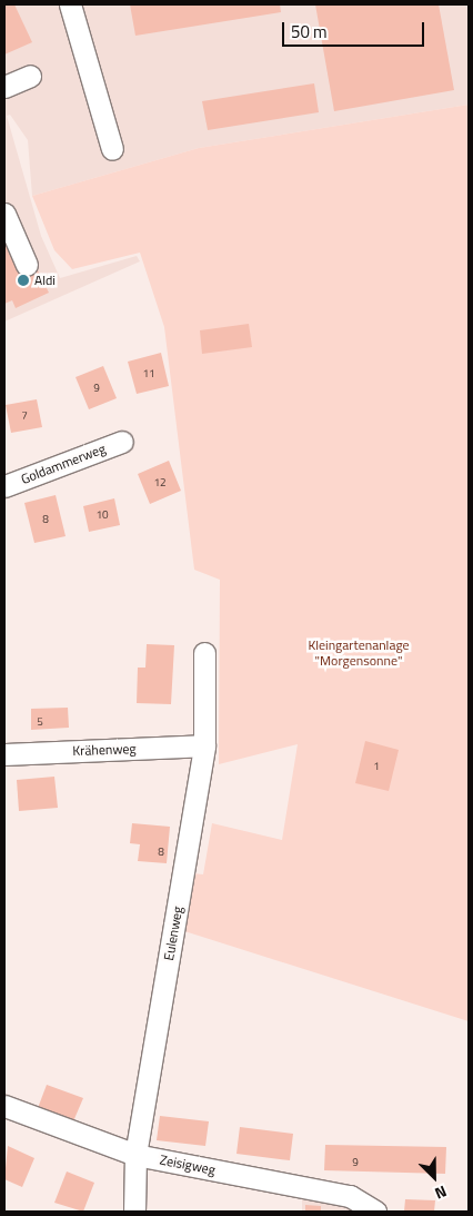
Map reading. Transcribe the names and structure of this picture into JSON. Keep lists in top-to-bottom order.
{
  "streets": {
    "street": [
      "Goldammerweg",
      "Krähenweg",
      "Eulenweg",
      "Zeisigweg"
    ]
  },
  "crossings": [
    ["Krähenweg", "Eulenweg"],
    ["Eulenweg", "Zeisigweg"]
  ],
  "parks": ["Kleingartenanlage \"Morgensonne\""],
  "places": ["Aldi"],
  "house_numbers": [
    "11",
    "9",
    "7",
    "12",
    "10",
    "8",
    "5",
    "1",
    "8",
    "9"
  ],
  "scale_bar": "50 m",
  "north": "bottom right"
}
